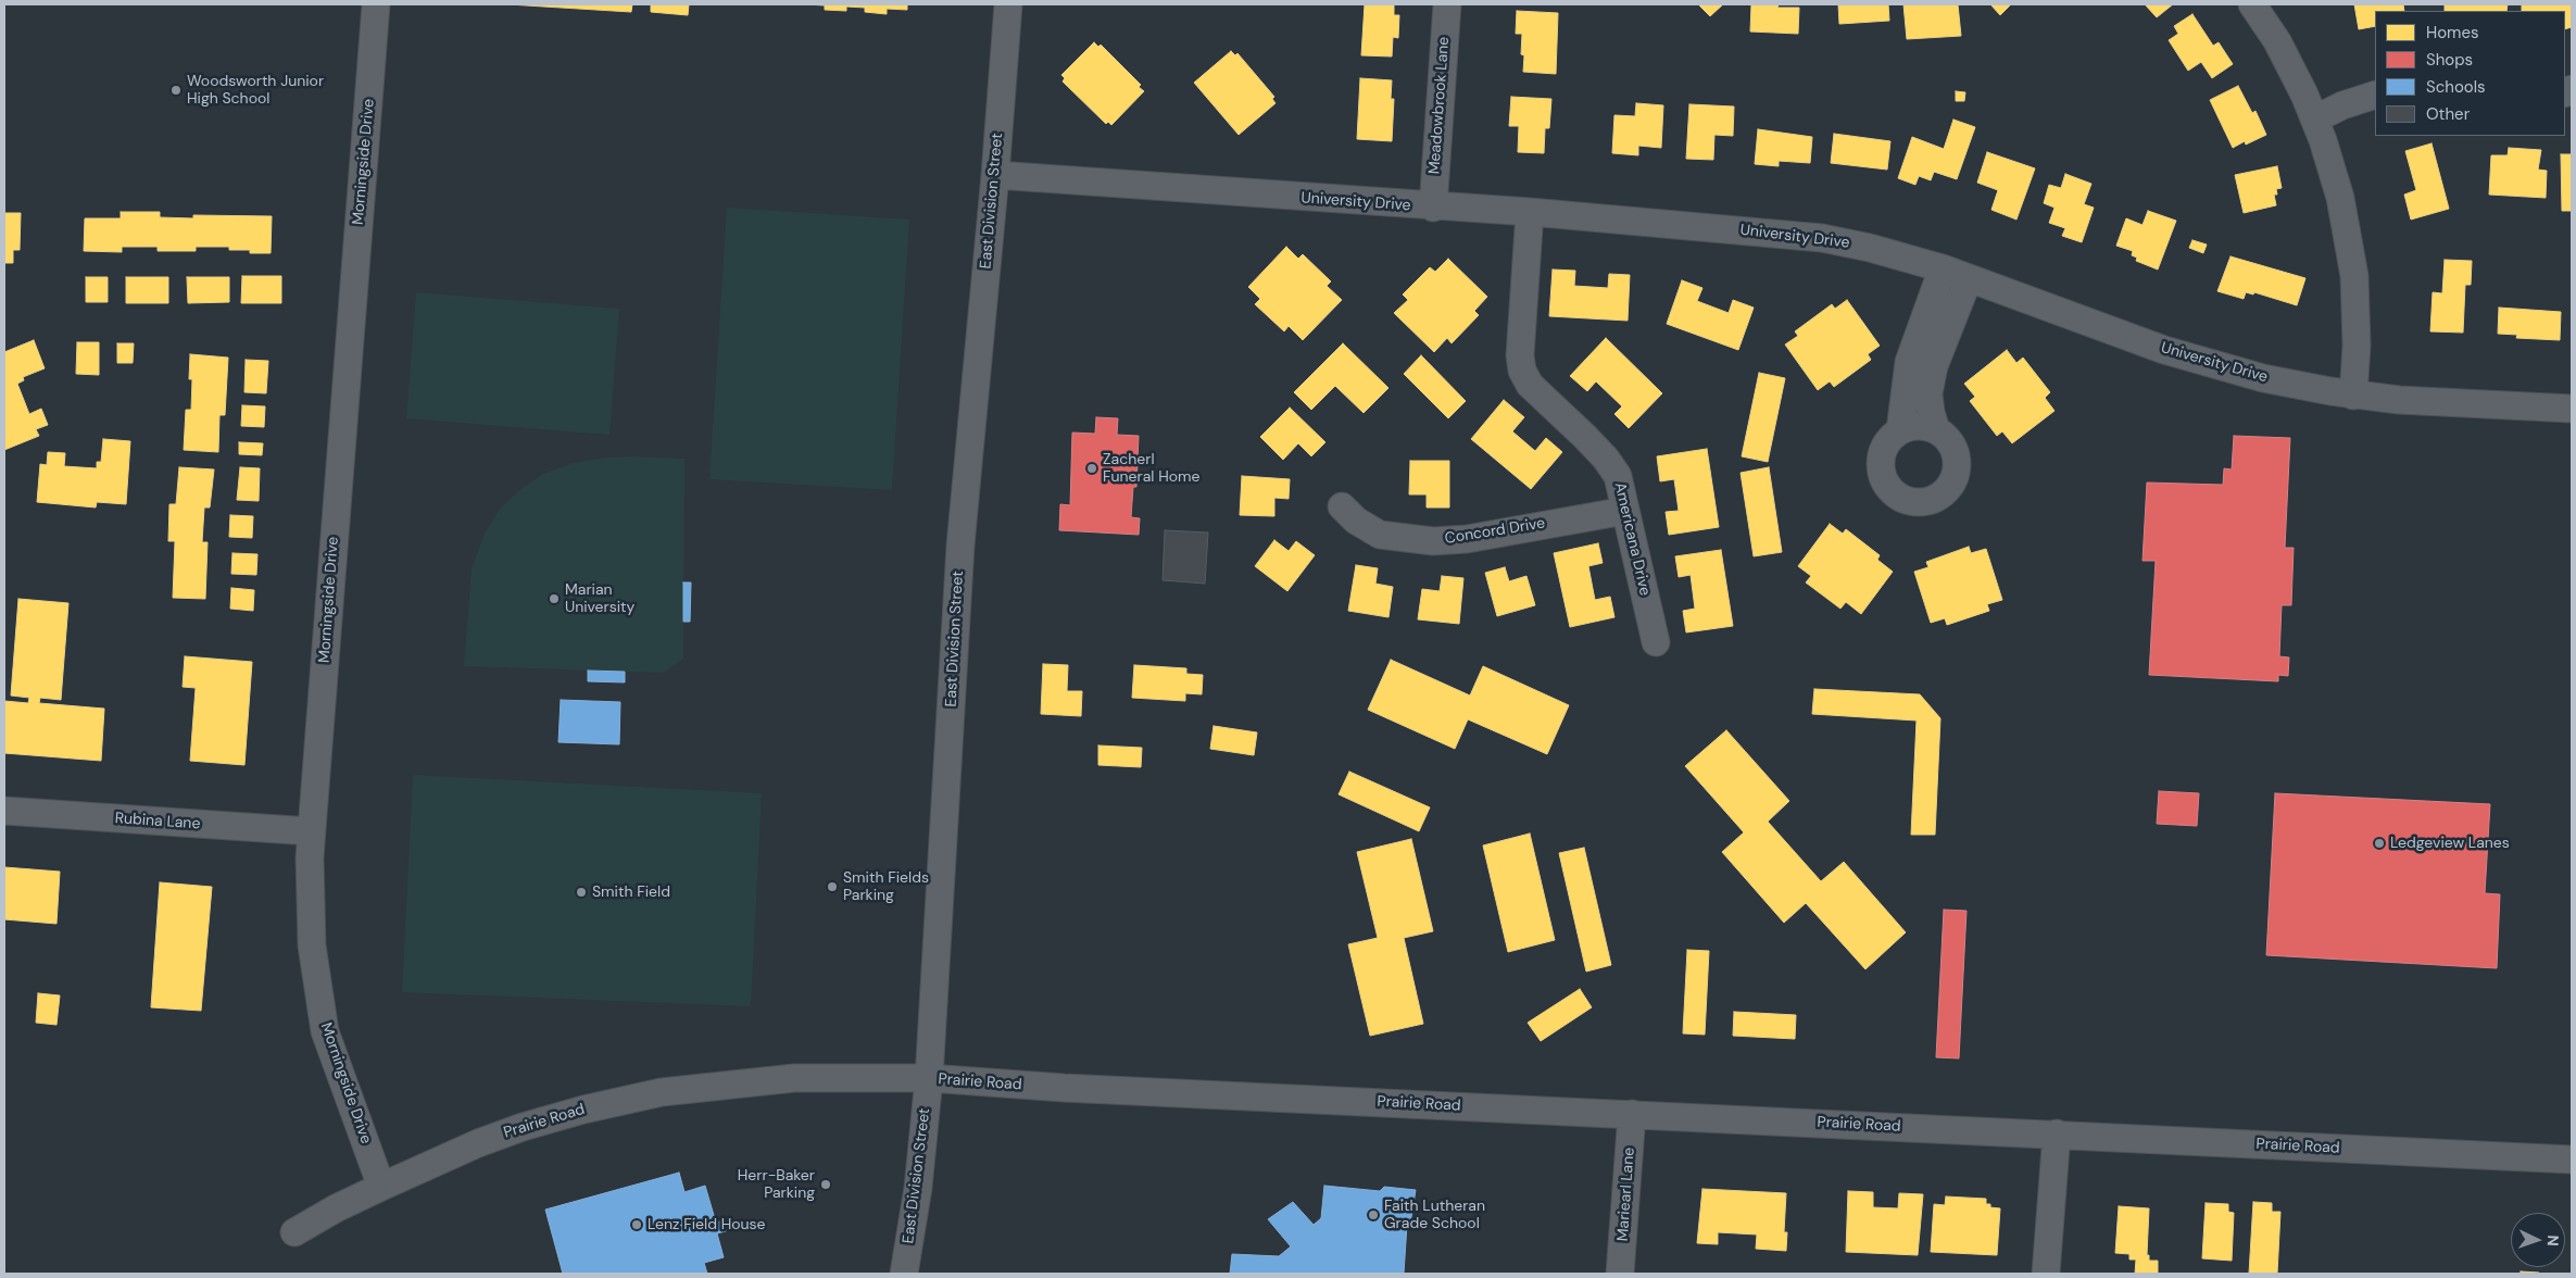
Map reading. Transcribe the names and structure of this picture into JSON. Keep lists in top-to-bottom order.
{
  "streets": {
    "street": [
      "Meadowbrook Lane",
      "Morningside Drive",
      "East Division Street",
      "University Drive",
      "Concord Drive",
      "Americana Drive",
      "Rubina Lane",
      "Prairie Road",
      "Mariearl Lane"
    ]
  },
  "crossings": [
    ["Meadowbrook Lane", "University Drive"],
    ["Morningside Drive", "Rubina Lane"],
    ["Morningside Drive", "Prairie Road"],
    ["East Division Street", "University Drive"],
    ["East Division Street", "Prairie Road"],
    ["University Drive", "Americana Drive"],
    ["Concord Drive", "Americana Drive"],
    ["Prairie Road", "Mariearl Lane"]
  ],
  "places": [
    "Woodsworth Junior High School",
    "Zacherl Funeral Home",
    "Marian University",
    "Ledgeview Lanes",
    "Smith Fields Parking",
    "Smith Field",
    "Herr-Baker Parking",
    "Faith Lutheran Grade School",
    "Lenz Field House"
  ],
  "legend": [
    "Homes",
    "Shops",
    "Schools",
    "Other"
  ],
  "north": "right"
}
